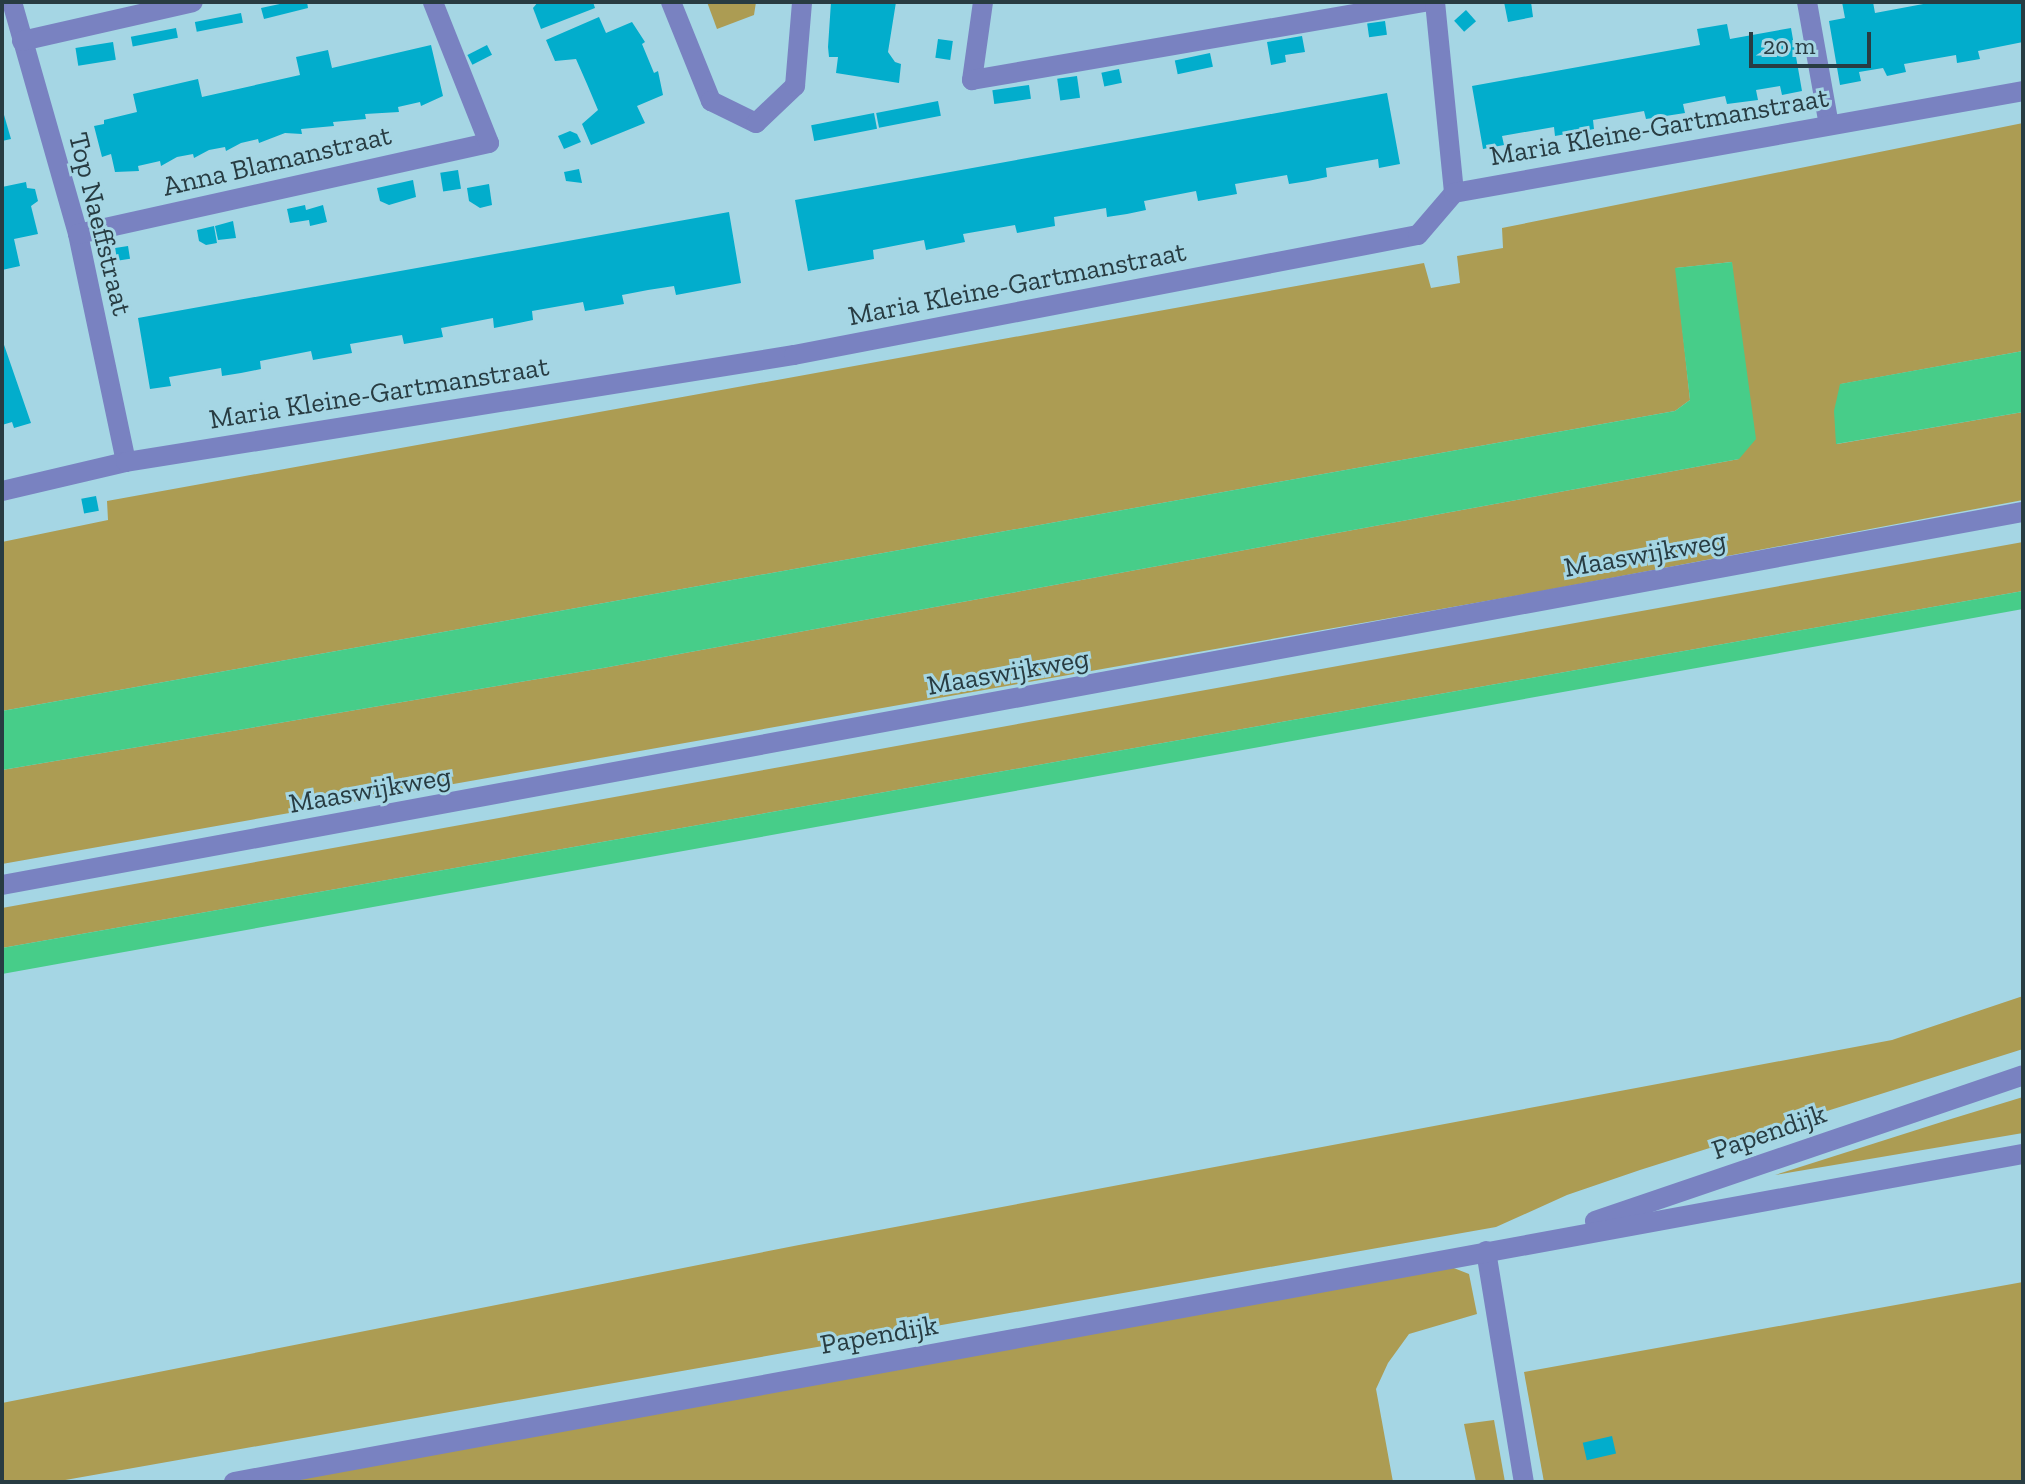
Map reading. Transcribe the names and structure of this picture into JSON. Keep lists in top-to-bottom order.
{
  "streets": {
    "street": [
      "Maria Kleine-Gartmanstraat",
      "Anna Blamanstraat",
      "Top Naeffstraat",
      "Maaswijkweg",
      "Papendijk"
    ]
  },
  "crossings": [
    ["Maria Kleine-Gartmanstraat", "Top Naeffstraat"],
    ["Anna Blamanstraat", "Top Naeffstraat"]
  ],
  "scale_bar": "20 m"
}
